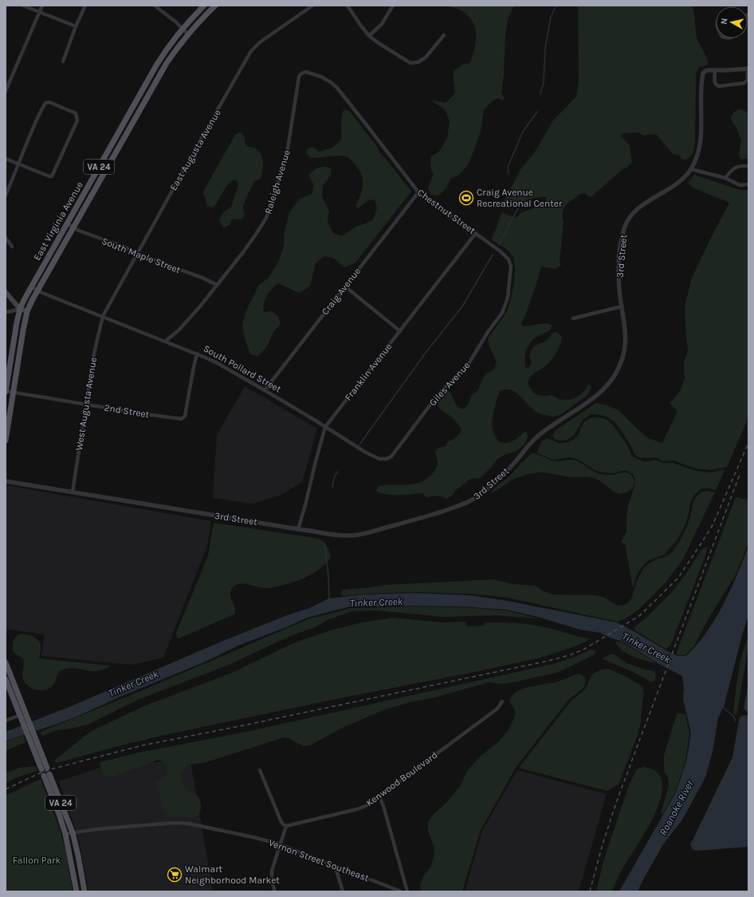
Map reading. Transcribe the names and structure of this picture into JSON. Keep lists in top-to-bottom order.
{
  "streets": {
    "main road": ["VA 24", "East Virginia Avenue"],
    "street": [
      "East Augusta Avenue",
      "Raleigh Avenue",
      "Chestnut Street",
      "South Maple Street",
      "3rd Street",
      "Craig Avenue",
      "South Pollard Street",
      "Franklin Avenue",
      "Giles Avenue",
      "West Augusta Avenue",
      "2nd Street",
      "Kenwood Boulevard",
      "Vernon Street Southeast"
    ]
  },
  "crossings": [
    ["East Augusta Avenue", "South Maple Street"],
    ["East Augusta Avenue", "South Pollard Street"],
    ["East Augusta Avenue", "West Augusta Avenue"],
    ["VA 24", "East Virginia Avenue"],
    ["VA 24", "2nd Street"],
    ["VA 24", "Vernon Street Southeast"],
    ["Raleigh Avenue", "Chestnut Street"],
    ["Raleigh Avenue", "South Maple Street"],
    ["Raleigh Avenue", "South Pollard Street"],
    ["Chestnut Street", "Craig Avenue"],
    ["Chestnut Street", "Franklin Avenue"],
    ["Chestnut Street", "Giles Avenue"],
    ["East Virginia Avenue", "South Maple Street"],
    ["East Virginia Avenue", "South Pollard Street"],
    ["3rd Street", "Franklin Avenue"],
    ["3rd Street", "West Augusta Avenue"],
    ["Craig Avenue", "South Pollard Street"],
    ["South Pollard Street", "Franklin Avenue"],
    ["South Pollard Street", "Giles Avenue"],
    ["South Pollard Street", "West Augusta Avenue"],
    ["South Pollard Street", "2nd Street"],
    ["West Augusta Avenue", "2nd Street"]
  ],
  "water": ["Tinker Creek", "Roanoke River"],
  "parks": ["Fallon Park"],
  "places": {
    "sports": ["Craig Avenue Recreational Center"],
    "supermarket": ["Walmart Neighborhood Market"]
  },
  "north": "left"
}
